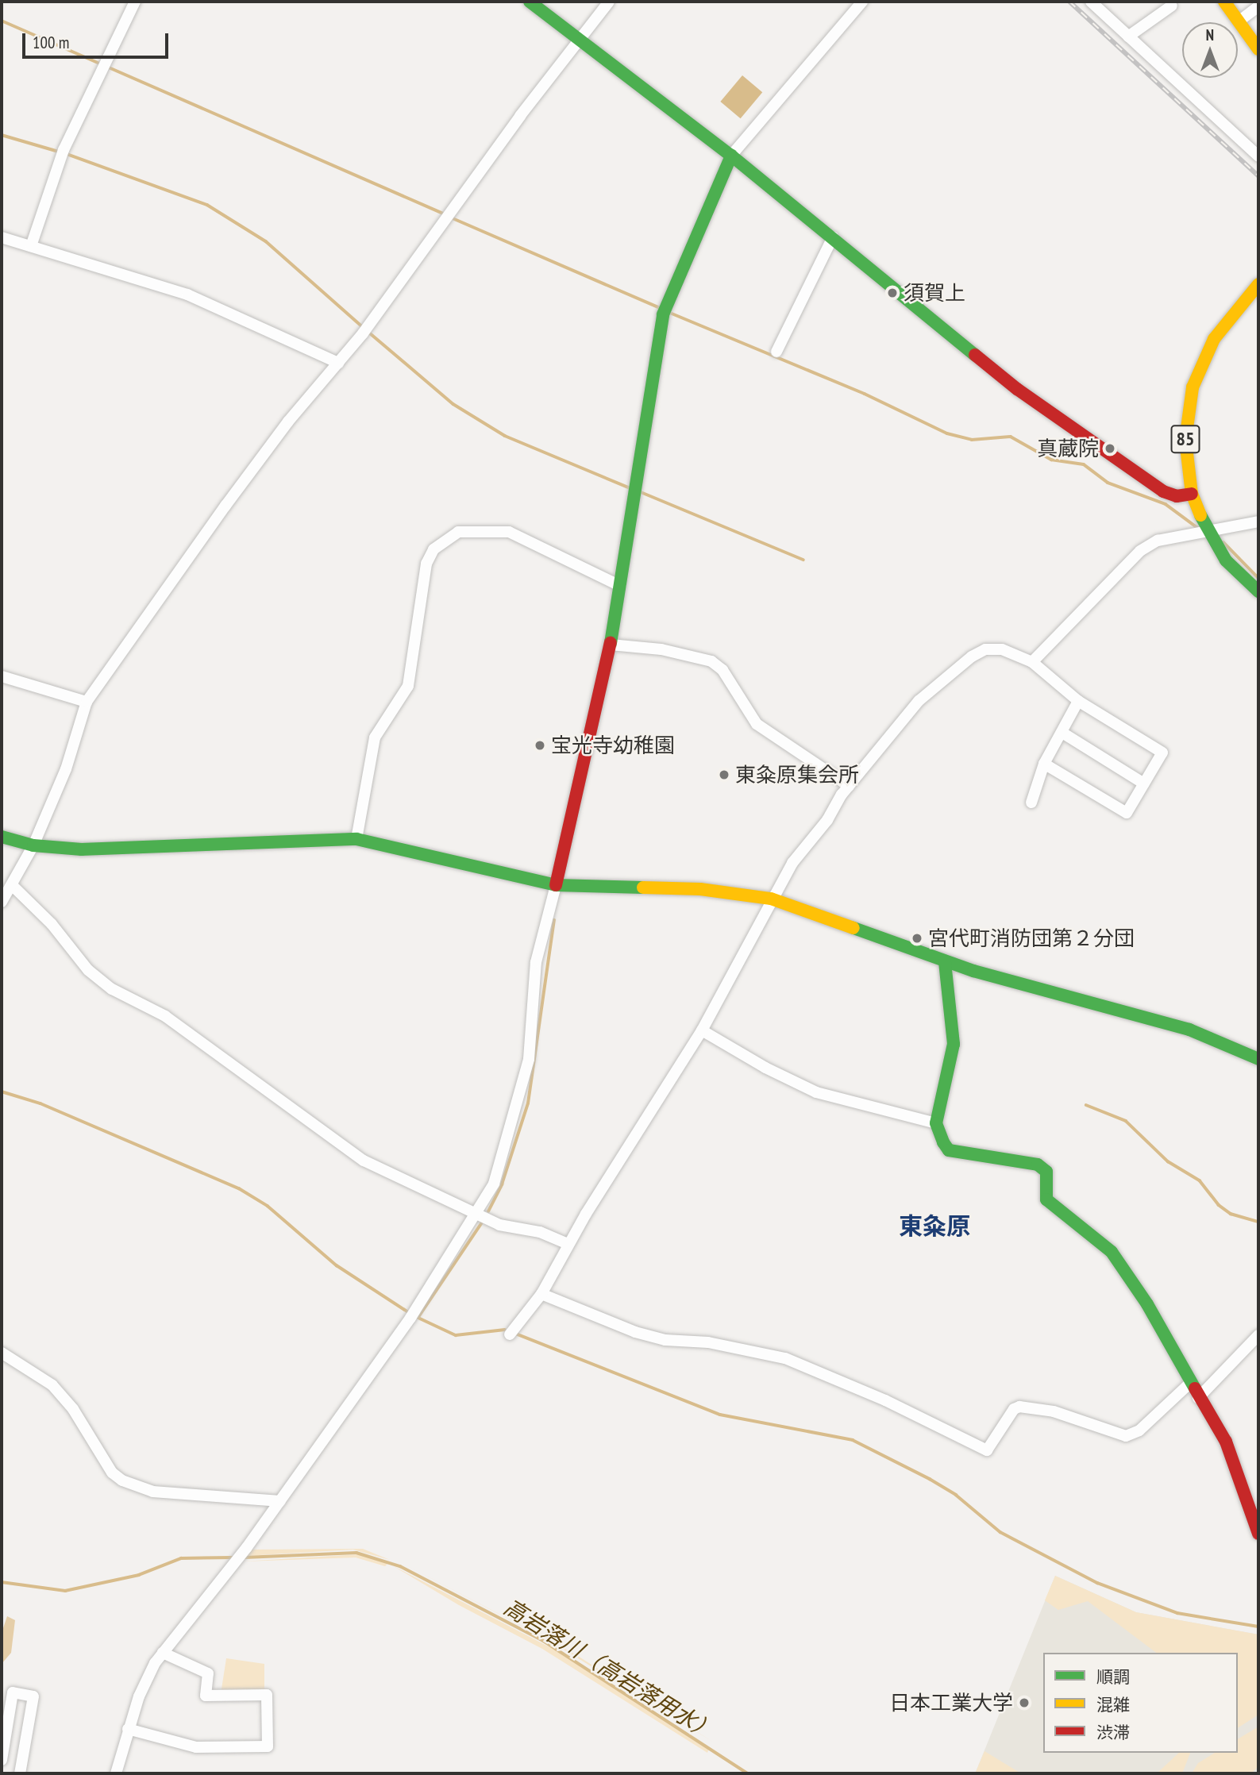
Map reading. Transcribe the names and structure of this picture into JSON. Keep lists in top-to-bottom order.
{
  "streets": {
    "street": ["85"]
  },
  "districts": ["東粂原"],
  "water": ["高岩落川（高岩落用水）"],
  "places": [
    "須賀上",
    "真蔵院",
    "宝光寺幼稚園",
    "東粂原集会所",
    "宮代町消防団第２分団",
    "日本工業大学"
  ],
  "legend": ["順調", "混雑", "渋滞"],
  "scale_bar": "100 m",
  "north": "top"
}
